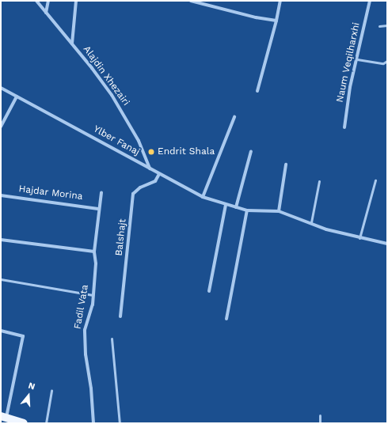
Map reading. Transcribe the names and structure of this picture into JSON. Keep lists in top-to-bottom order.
{
  "streets": {
    "street": [
      "Naum Veqilharxhi",
      "Alajdin Xhezairi",
      "Ylber Fanaj",
      "Hajdar Morina",
      "Balshajt",
      "Fadil Vata"
    ]
  },
  "crossings": [
    ["Alajdin Xhezairi", "Ylber Fanaj"],
    ["Ylber Fanaj", "Balshajt"],
    ["Hajdar Morina", "Fadil Vata"]
  ],
  "places": ["Endrit Shala"],
  "north": "top"
}
